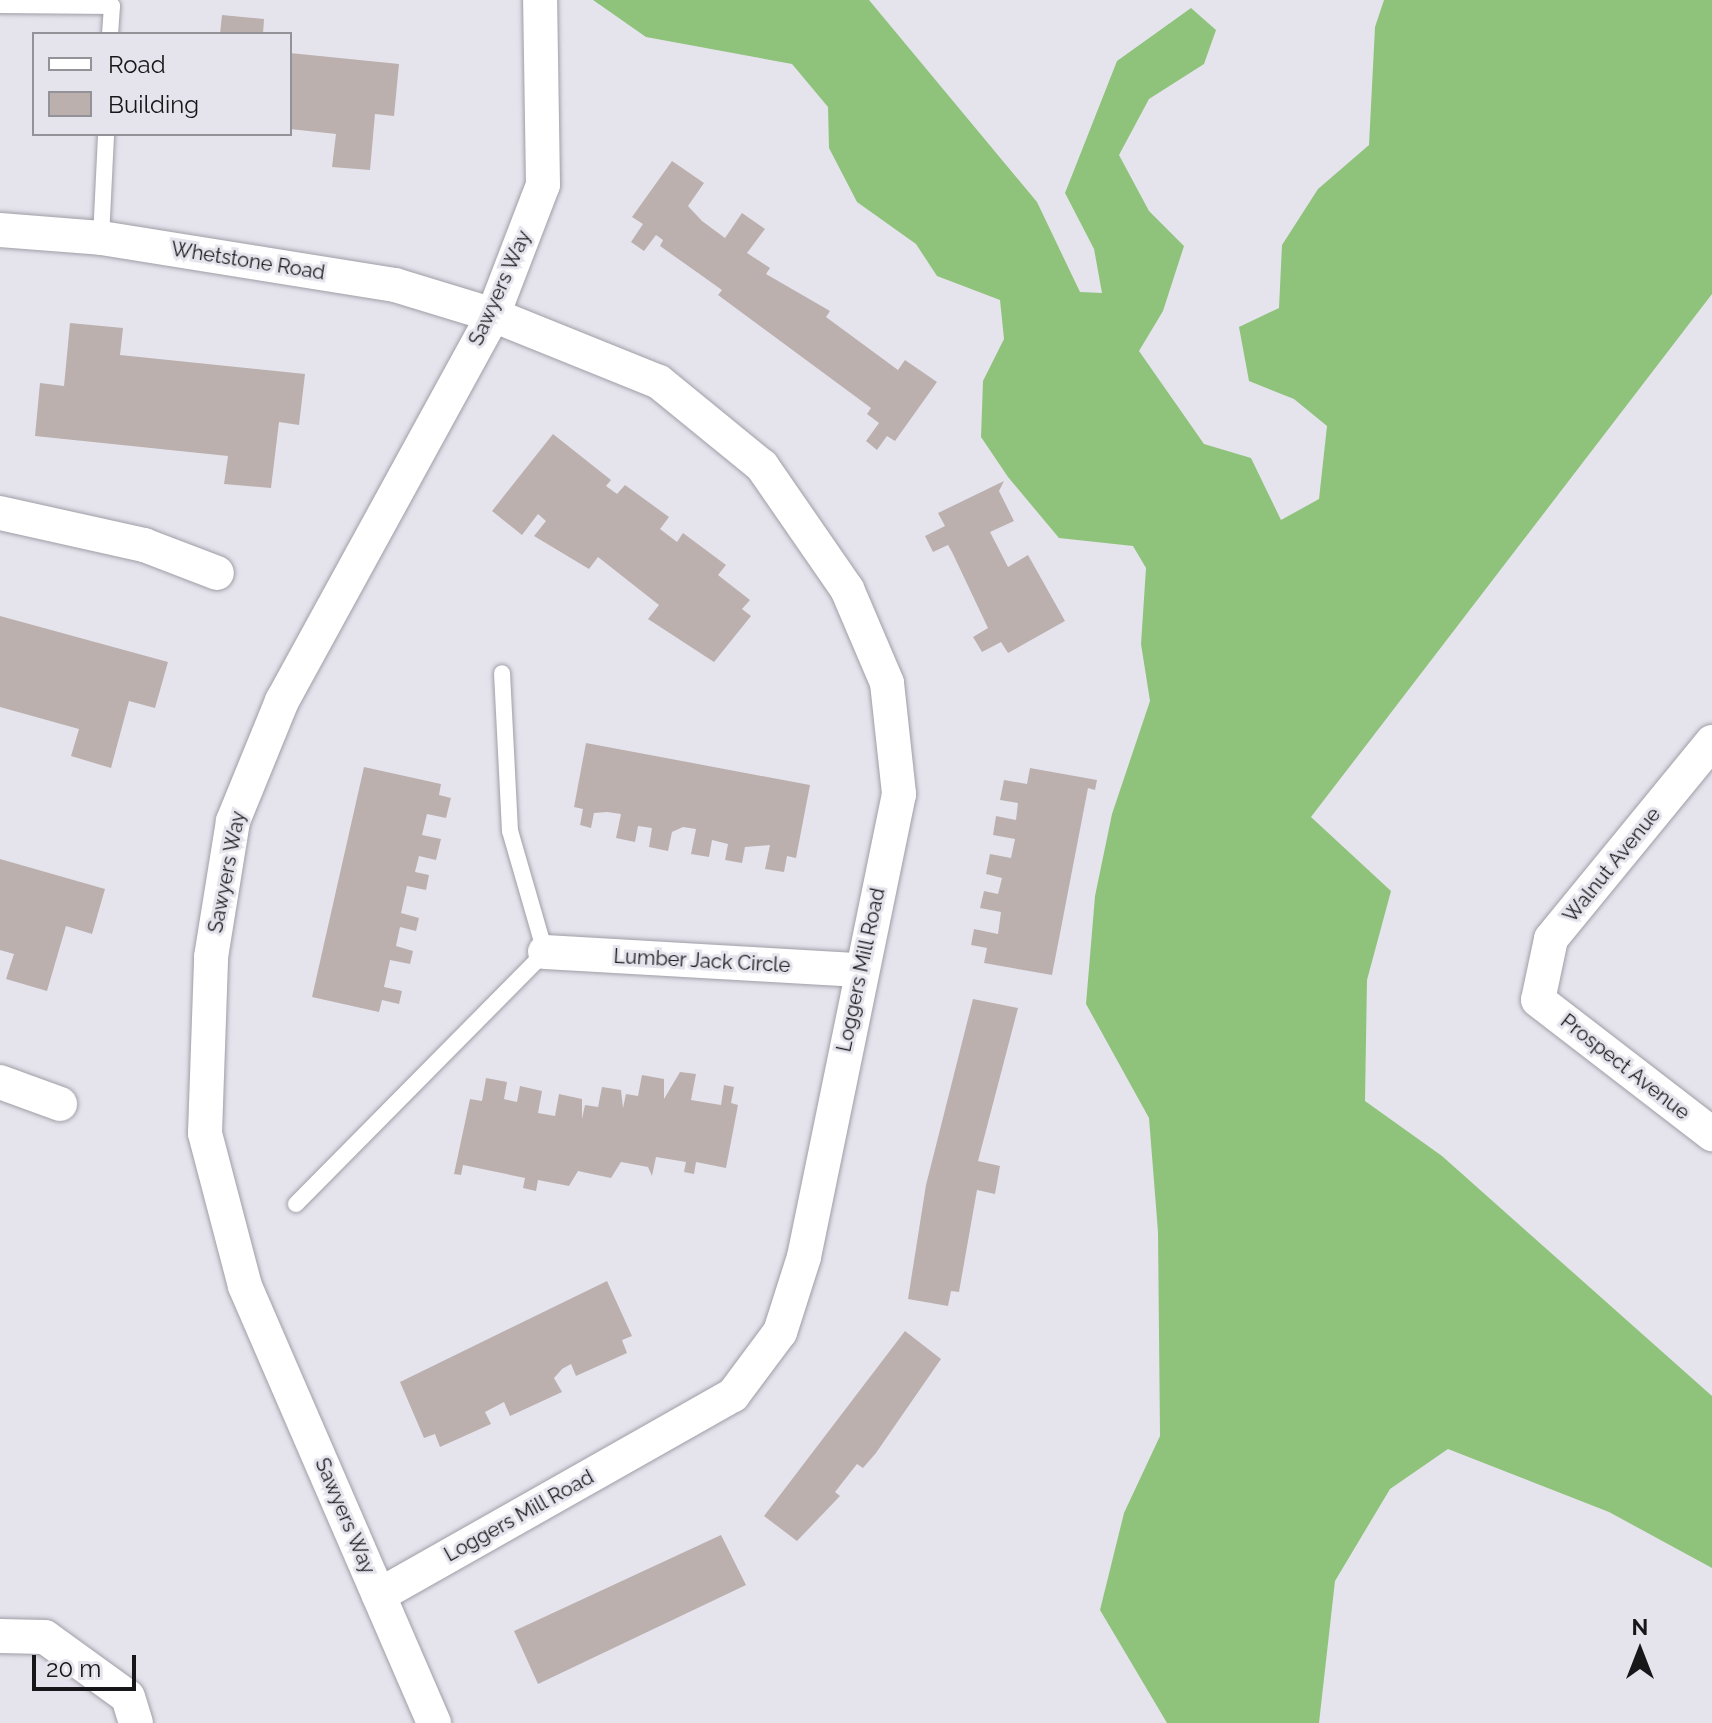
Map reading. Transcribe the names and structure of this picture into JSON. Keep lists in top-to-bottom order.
{
  "streets": {
    "street": [
      "Whetstone Road",
      "Sawyers Way",
      "Walnut Avenue",
      "Lumber Jack Circle",
      "Loggers Mill Road",
      "Prospect Avenue"
    ]
  },
  "crossings": [
    ["Whetstone Road", "Sawyers Way"],
    ["Whetstone Road", "Loggers Mill Road"],
    ["Sawyers Way", "Loggers Mill Road"],
    ["Walnut Avenue", "Prospect Avenue"],
    ["Lumber Jack Circle", "Loggers Mill Road"]
  ],
  "legend": ["Road", "Building"],
  "scale_bar": "20 m",
  "north": "top"
}
